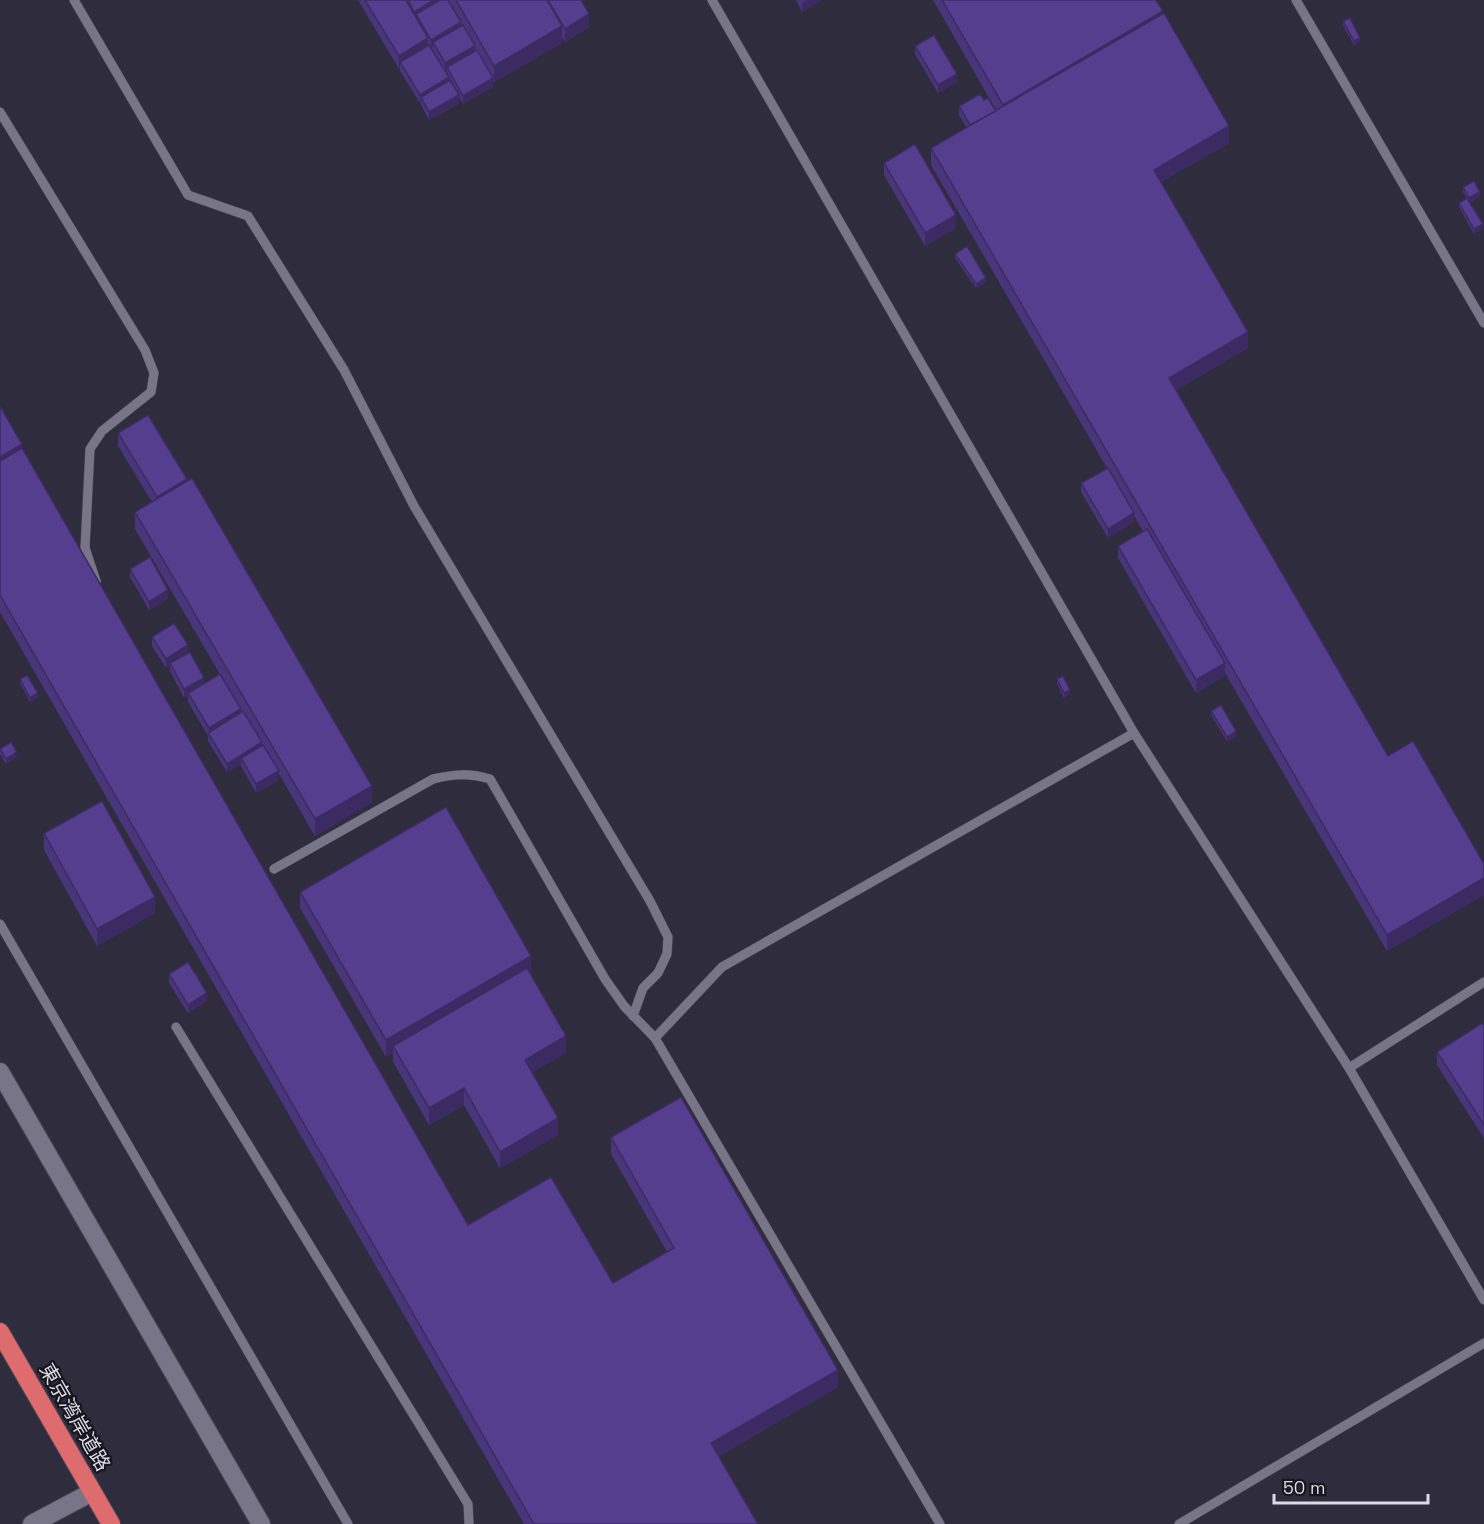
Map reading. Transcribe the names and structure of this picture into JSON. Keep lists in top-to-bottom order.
{
  "streets": {
    "highway": ["東京湾岸道路"]
  },
  "scale_bar": "50 m"
}
